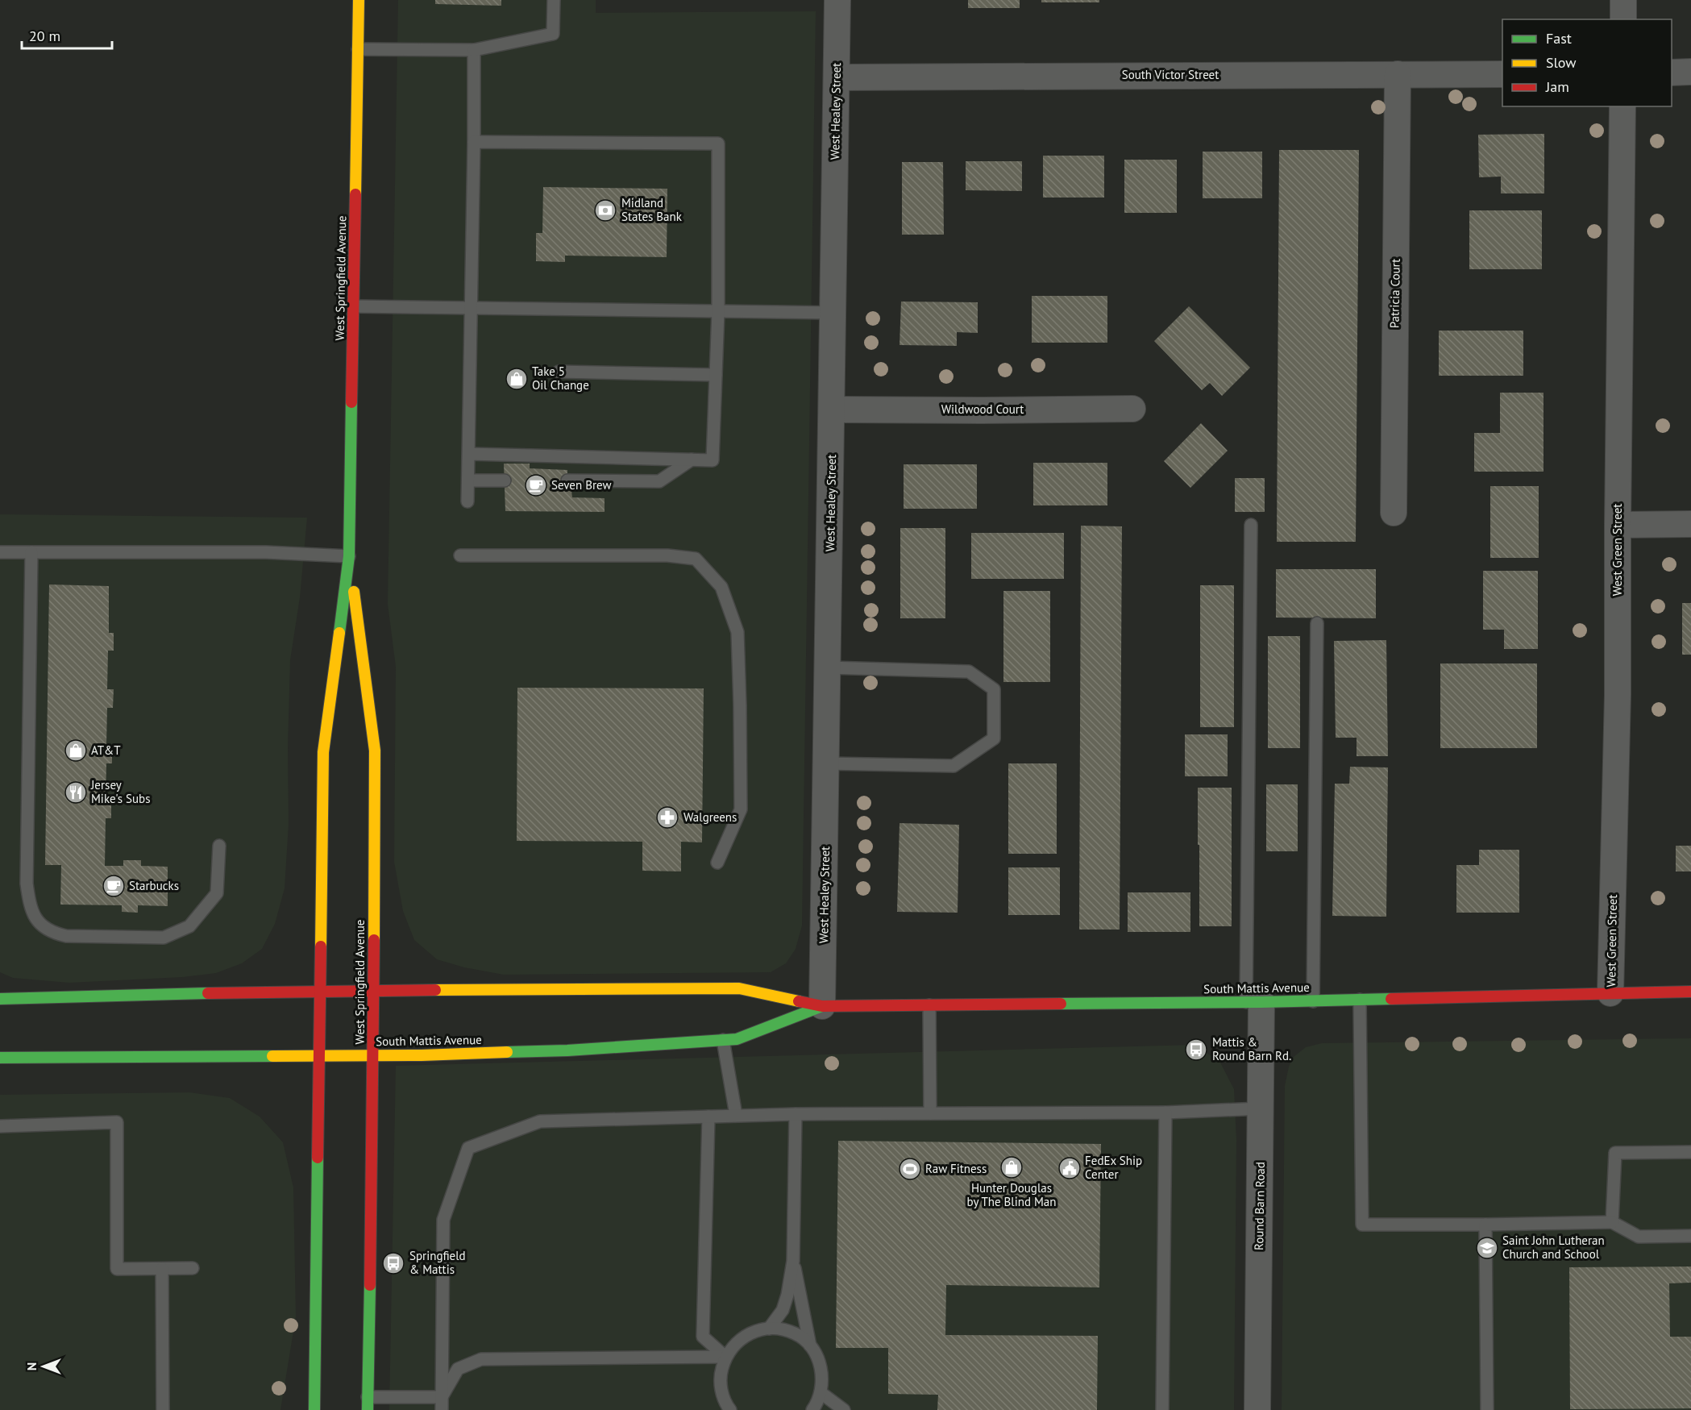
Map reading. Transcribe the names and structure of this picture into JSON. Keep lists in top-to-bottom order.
{
  "streets": {
    "main road": ["West Springfield Avenue", "South Mattis Avenue"],
    "street": [
      "South Victor Street",
      "West Healey Street",
      "Patricia Court",
      "Wildwood Court",
      "West Green Street",
      "Round Barn Road"
    ]
  },
  "crossings": [
    ["South Victor Street", "West Healey Street"],
    ["South Victor Street", "Patricia Court"],
    ["West Healey Street", "Wildwood Court"],
    ["West Healey Street", "South Mattis Avenue"],
    ["West Springfield Avenue", "South Mattis Avenue"],
    ["West Green Street", "South Mattis Avenue"],
    ["South Mattis Avenue", "Round Barn Road"]
  ],
  "places": {
    "bank": ["Midland States Bank"],
    "shop": ["Take 5 Oil Change", "AT&T", "Hunter Douglas by The Blind Man"],
    "cafe": ["Seven Brew", "Starbucks"],
    "restaurant": ["Jersey Mike's Subs"],
    "pharmacy": ["Walgreens"],
    "bus stop": ["Mattis & Round Barn Rd.", "Springfield & Mattis"],
    "public building": ["FedEx Ship Center"],
    "sports": ["Raw Fitness"],
    "school or university": ["Saint John Lutheran Church and School"]
  },
  "legend": ["Fast", "Slow", "Jam"],
  "scale_bar": "20 m",
  "north": "left"
}
